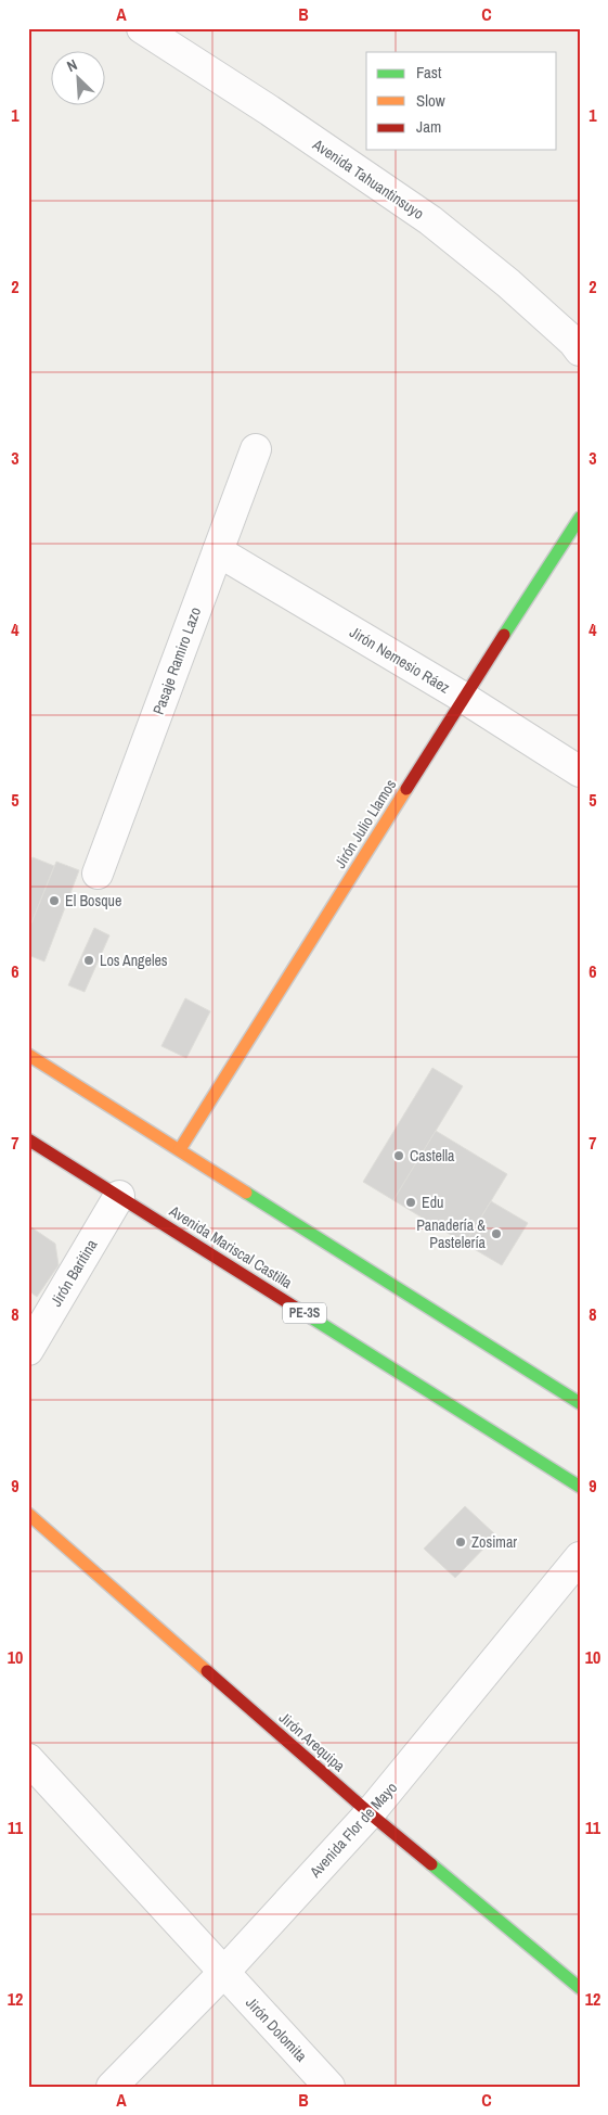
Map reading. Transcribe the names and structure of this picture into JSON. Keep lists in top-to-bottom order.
{
  "streets": {
    "main road": [
      "Jirón Julio Llamos",
      "Avenida Mariscal Castilla",
      "PE-3S",
      "Jirón Arequipa"
    ],
    "street": [
      "Avenida Tahuantinsuyo",
      "Jirón Nemesio Ráez",
      "Pasaje Ramiro Lazo",
      "Jirón Baritina",
      "Avenida Flor de Mayo",
      "Jirón Dolomita"
    ]
  },
  "crossings": [
    ["Jirón Nemesio Ráez", "Pasaje Ramiro Lazo"],
    ["Jirón Nemesio Ráez", "Jirón Julio Llamos"],
    ["Avenida Mariscal Castilla", "Jirón Baritina"],
    ["Jirón Arequipa", "Avenida Flor de Mayo"],
    ["Avenida Flor de Mayo", "Jirón Dolomita"]
  ],
  "places": [
    "El Bosque",
    "Los Angeles",
    "Castella",
    "Edu",
    "Panadería & Pastelería",
    "Zosimar"
  ],
  "legend": ["Fast", "Slow", "Jam"],
  "north": "top left",
  "grid": {
    "columns": ["A", "B", "C"],
    "rows": [
      "1",
      "2",
      "3",
      "4",
      "5",
      "6",
      "7",
      "8",
      "9",
      "10",
      "11",
      "12"
    ]
  }
}
